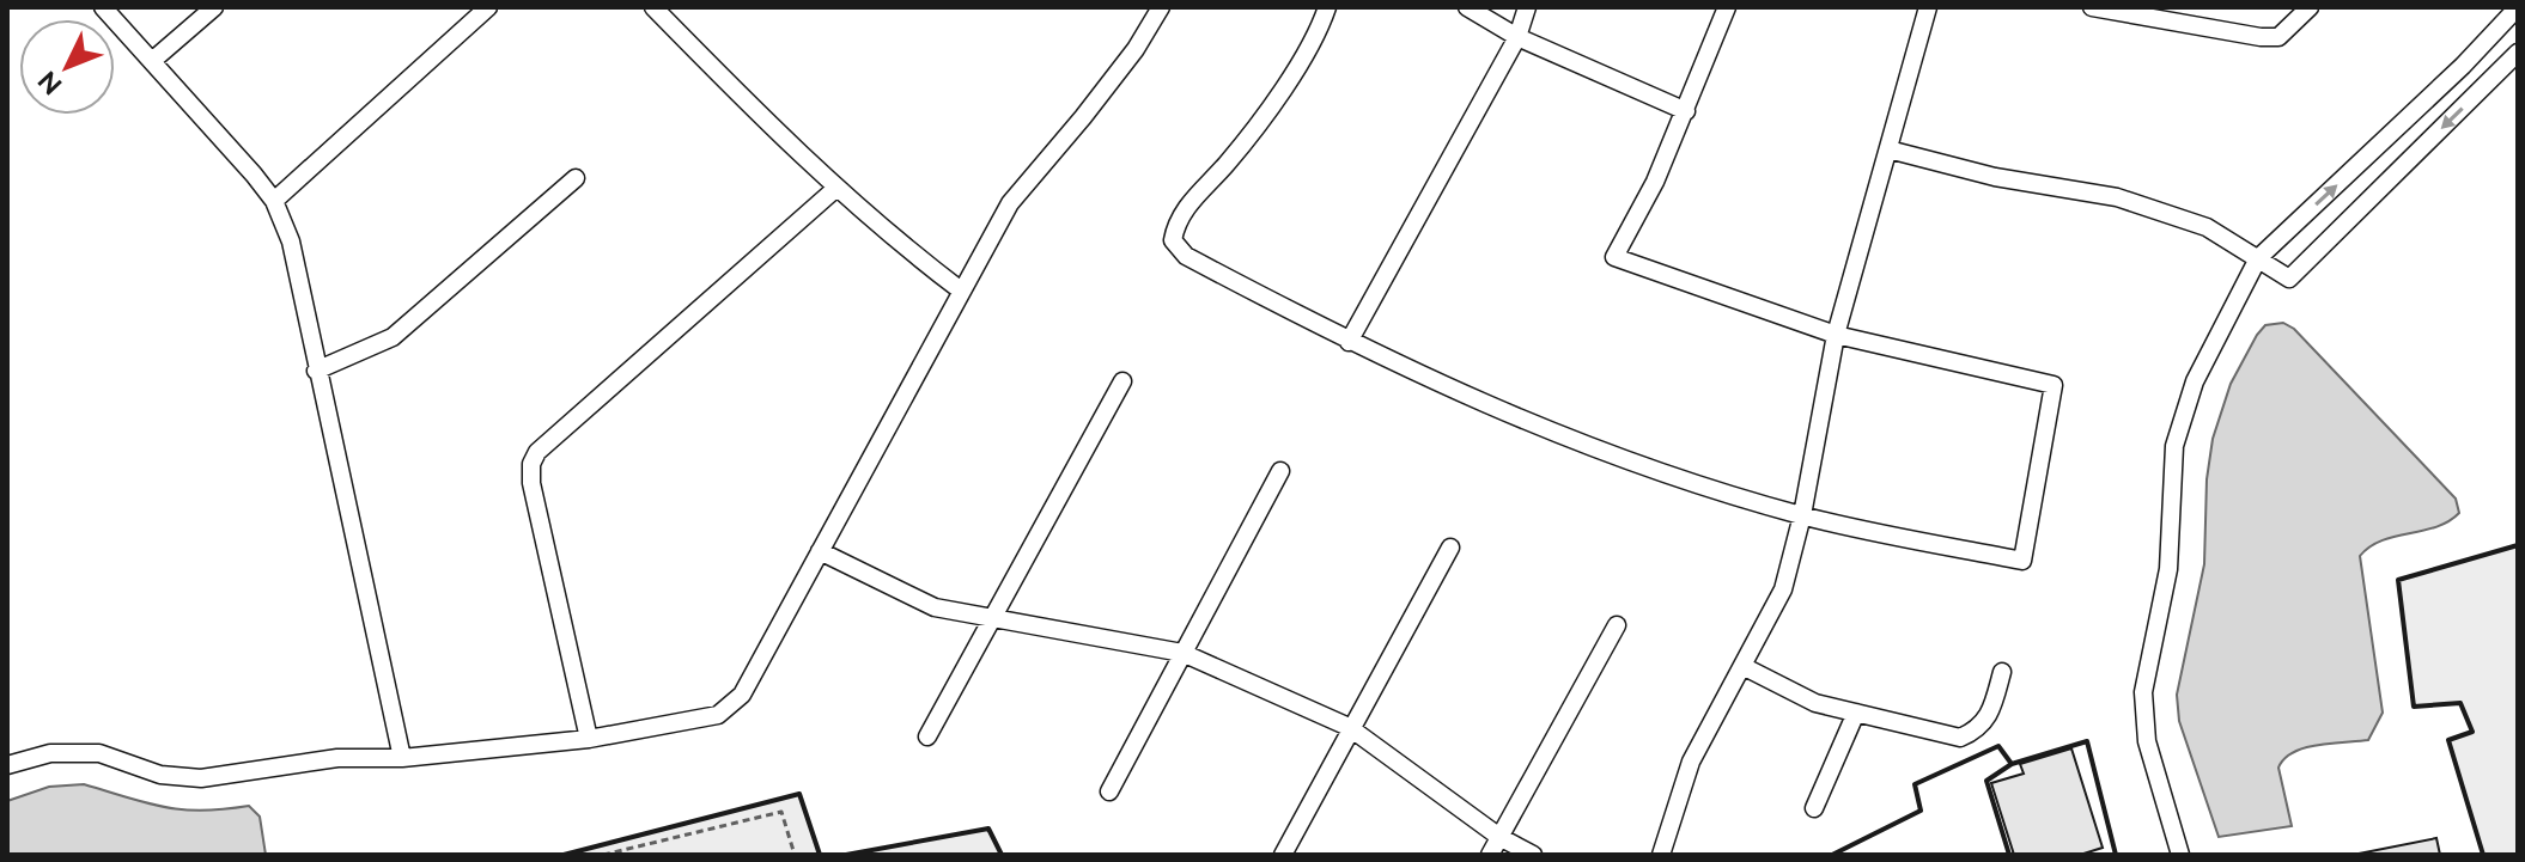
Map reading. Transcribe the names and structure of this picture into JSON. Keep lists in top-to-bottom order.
{
  "north": "bottom left"
}
